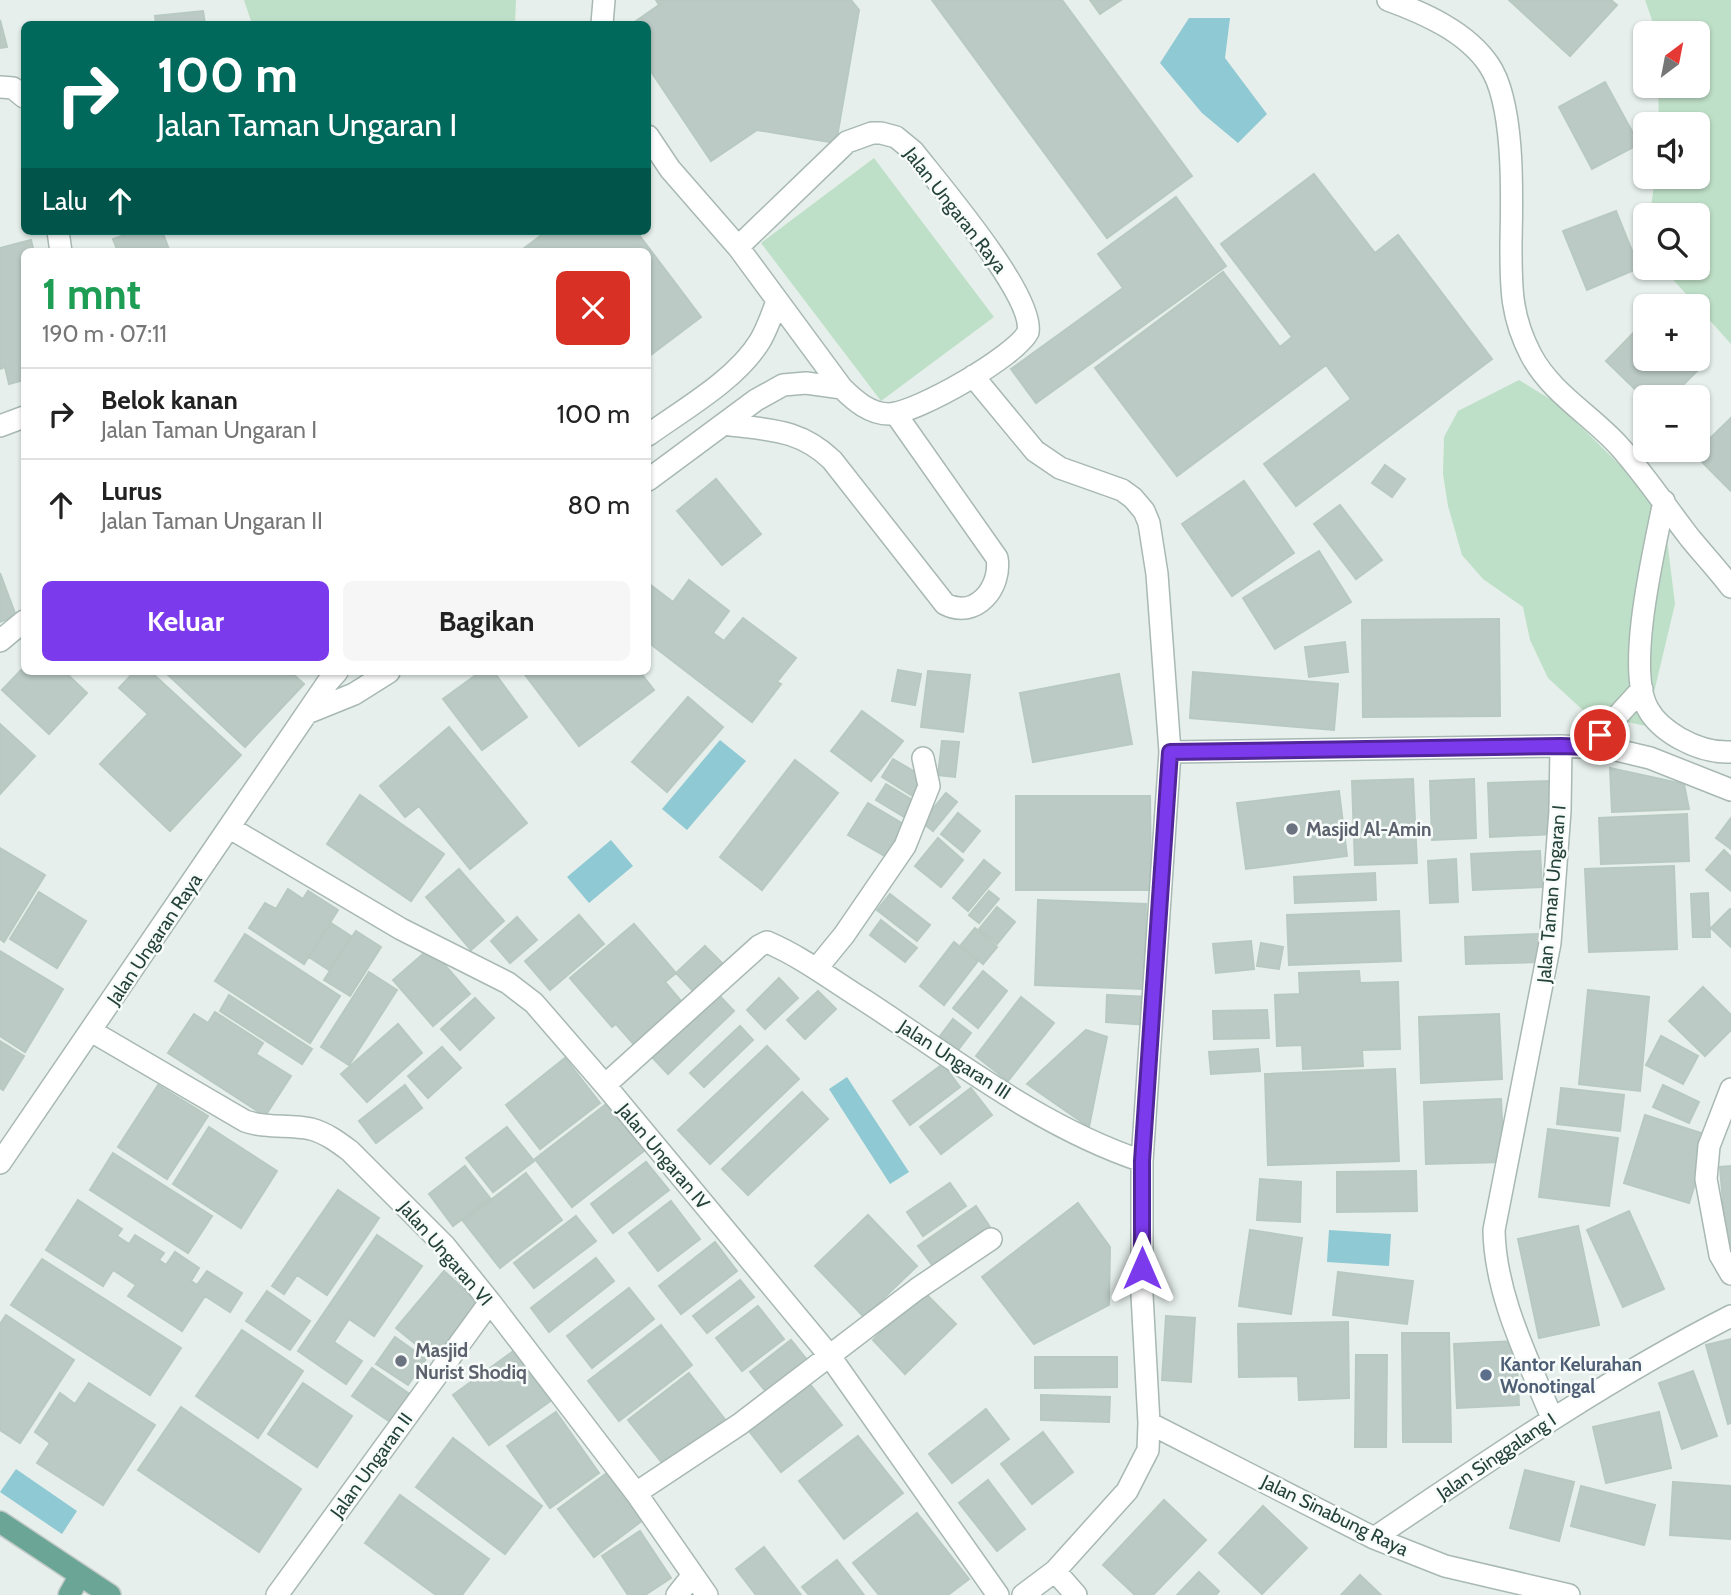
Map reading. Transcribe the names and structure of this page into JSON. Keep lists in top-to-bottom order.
{
  "streets": {
    "street": [
      "Jalan Ungaran Raya",
      "Jalan Taman Ungaran I",
      "Jalan Ungaran III",
      "Jalan Ungaran IV",
      "Jalan Ungaran VI",
      "Jalan Singgalang I",
      "Jalan Ungaran II",
      "Jalan Sinabung Raya"
    ]
  },
  "crossings": [
    ["Jalan Ungaran Raya", "Jalan Ungaran IV"],
    ["Jalan Ungaran Raya", "Jalan Ungaran VI"],
    ["Jalan Taman Ungaran I", "Jalan Singgalang I"],
    ["Jalan Ungaran III", "Jalan Ungaran IV"],
    ["Jalan Ungaran VI", "Jalan Ungaran II"],
    ["Jalan Singgalang I", "Jalan Sinabung Raya"]
  ],
  "places": ["Masjid Al-Amin", "Masjid Nurist Shodiq", "Kantor Kelurahan Wonotingal"],
  "north": "top right",
  "page": {
    "map_buttons": ["+", "−"],
    "turn": ["100 m", "Jalan Taman Ungaran I"],
    "then": "Lalu",
    "heading": ["1 mnt", "190 m · 07:11"],
    "list": [
      {
        "name": "Belok kanan",
        "note": "Jalan Taman Ungaran I",
        "value": "100 m"
      },
      {
        "name": "Lurus",
        "note": "Jalan Taman Ungaran II",
        "value": "80 m"
      }
    ],
    "buttons": ["Keluar", "Bagikan"]
  }
}
